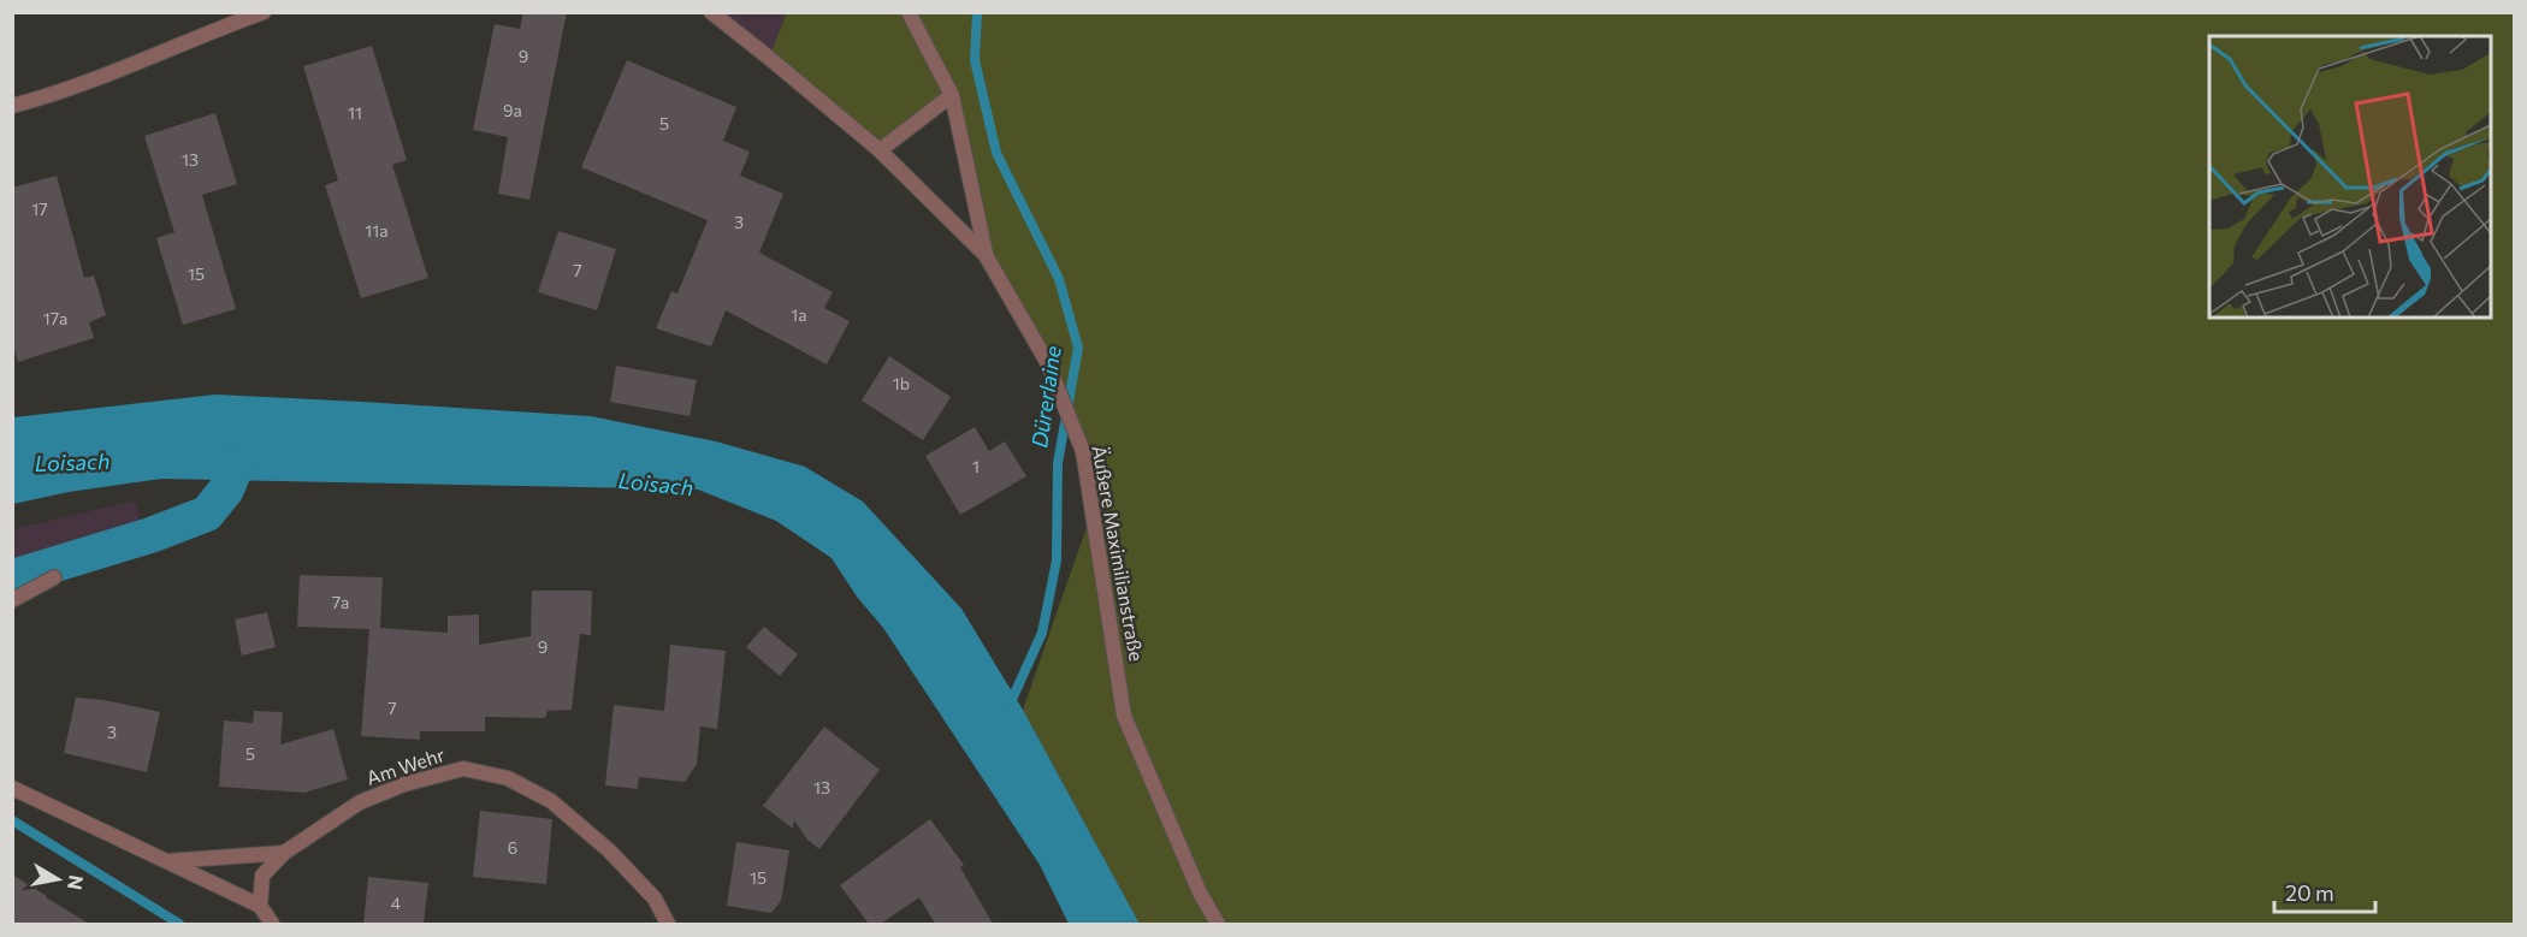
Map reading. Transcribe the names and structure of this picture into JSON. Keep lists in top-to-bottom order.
{
  "streets": {
    "street": ["Äußere Maximilianstraße", "Am Wehr"]
  },
  "water": ["Dürerlaine", "Loisach"],
  "house_numbers": [
    "9",
    "9a",
    "11",
    "5",
    "13",
    "17",
    "3",
    "11a",
    "7",
    "15",
    "1a",
    "17a",
    "1b",
    "1",
    "7a",
    "9",
    "7",
    "3",
    "5",
    "13",
    "6",
    "15",
    "4"
  ],
  "scale_bar": "20 m",
  "north": "right"
}
